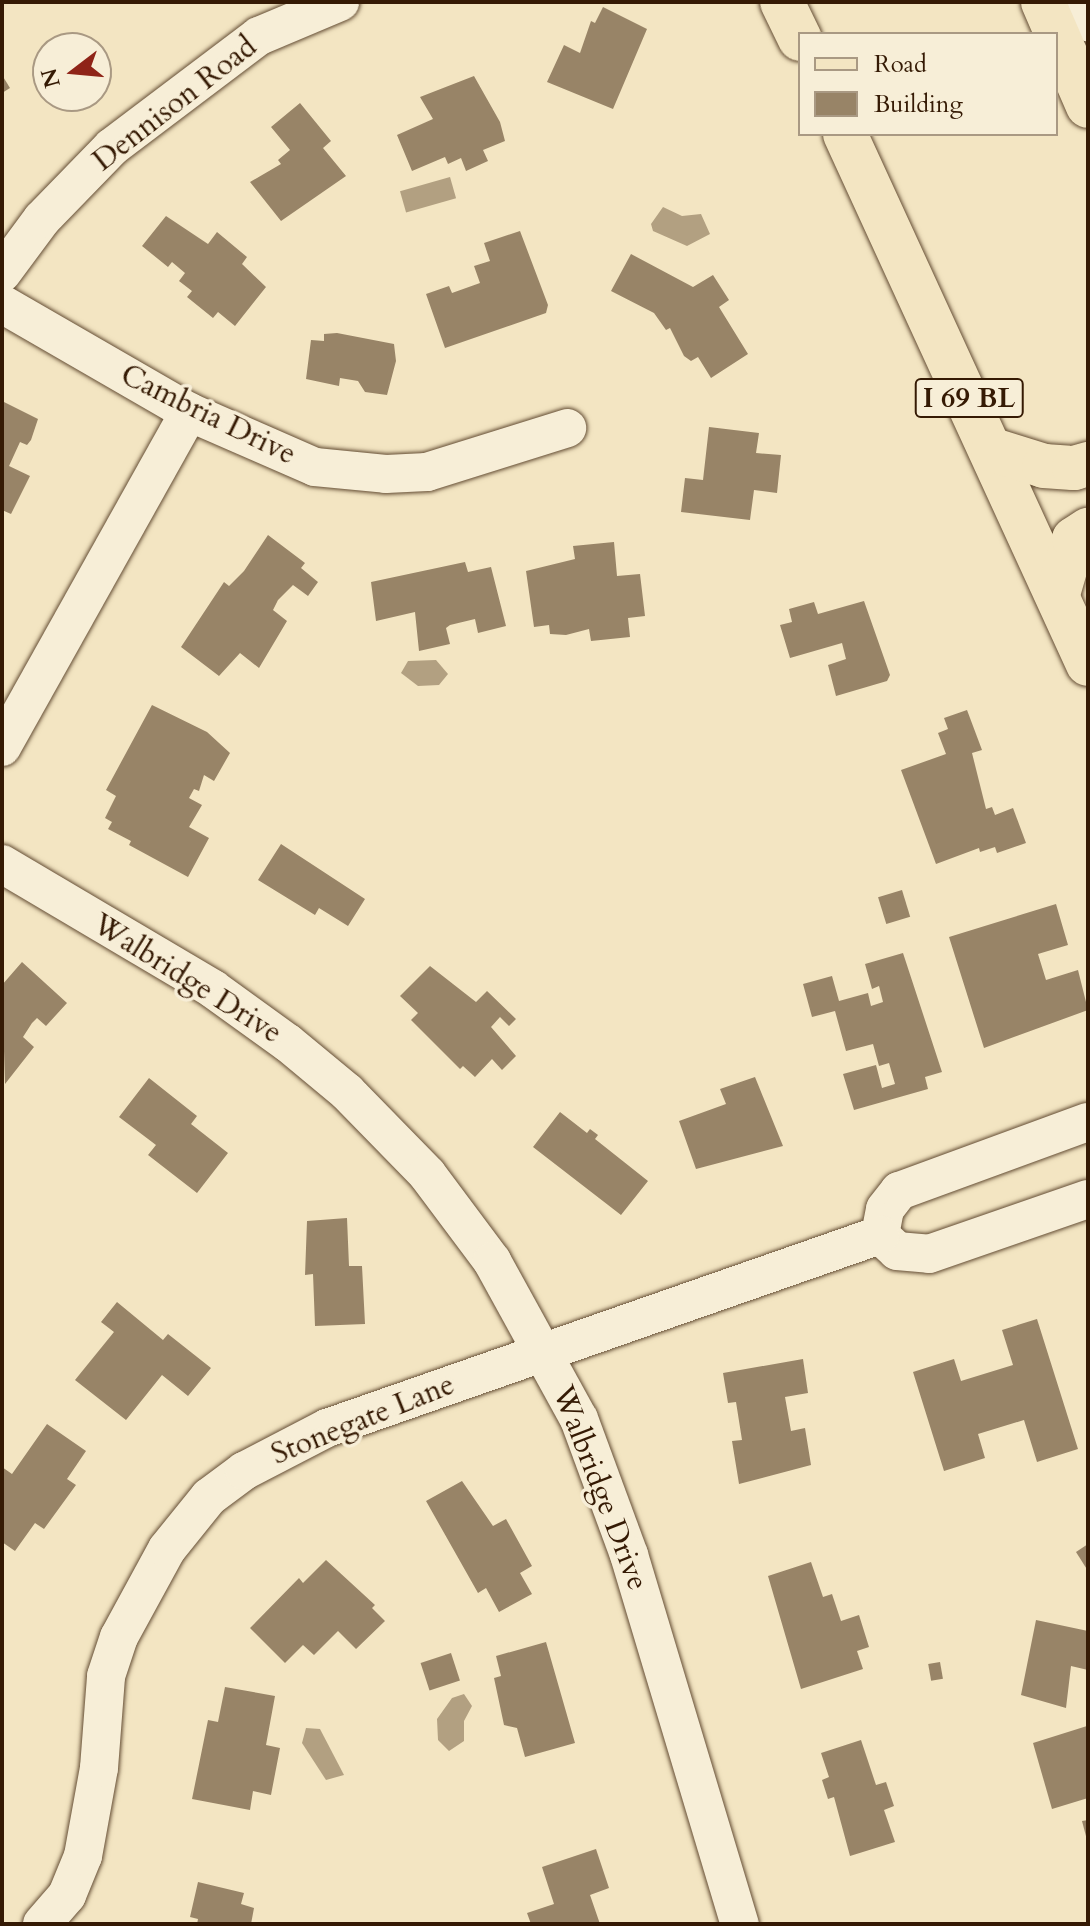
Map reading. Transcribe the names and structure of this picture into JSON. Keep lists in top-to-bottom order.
{
  "streets": {
    "main road": ["I 69 BL"],
    "street": [
      "Dennison Road",
      "Cambria Drive",
      "Walbridge Drive",
      "Stonegate Lane"
    ]
  },
  "crossings": [
    ["Walbridge Drive", "Stonegate Lane"]
  ],
  "legend": ["Road", "Building"],
  "north": "left"
}
